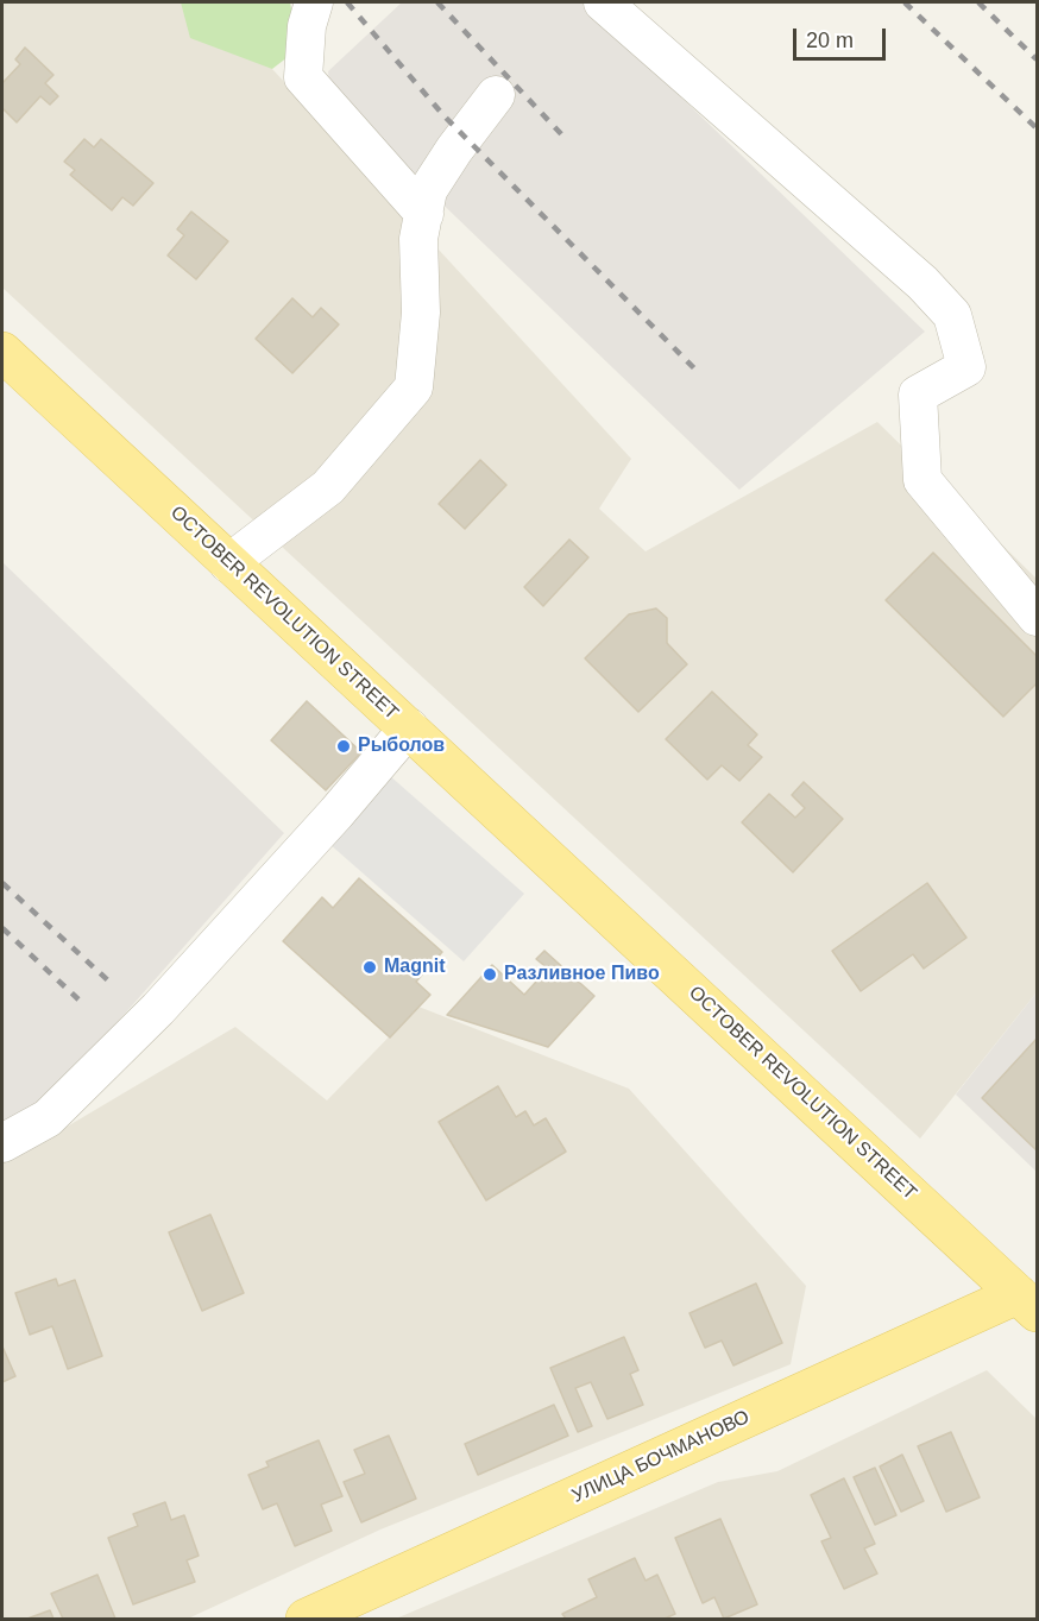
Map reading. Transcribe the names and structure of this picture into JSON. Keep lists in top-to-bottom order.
{
  "streets": {
    "main road": ["OCTOBER REVOLUTION STREET", "УЛИЦА БОЧМАНОВО"]
  },
  "crossings": [
    ["OCTOBER REVOLUTION STREET", "УЛИЦА БОЧМАНОВО"]
  ],
  "places": ["Рыболов", "Magnit", "Разливное Пиво"],
  "scale_bar": "20 m"
}
